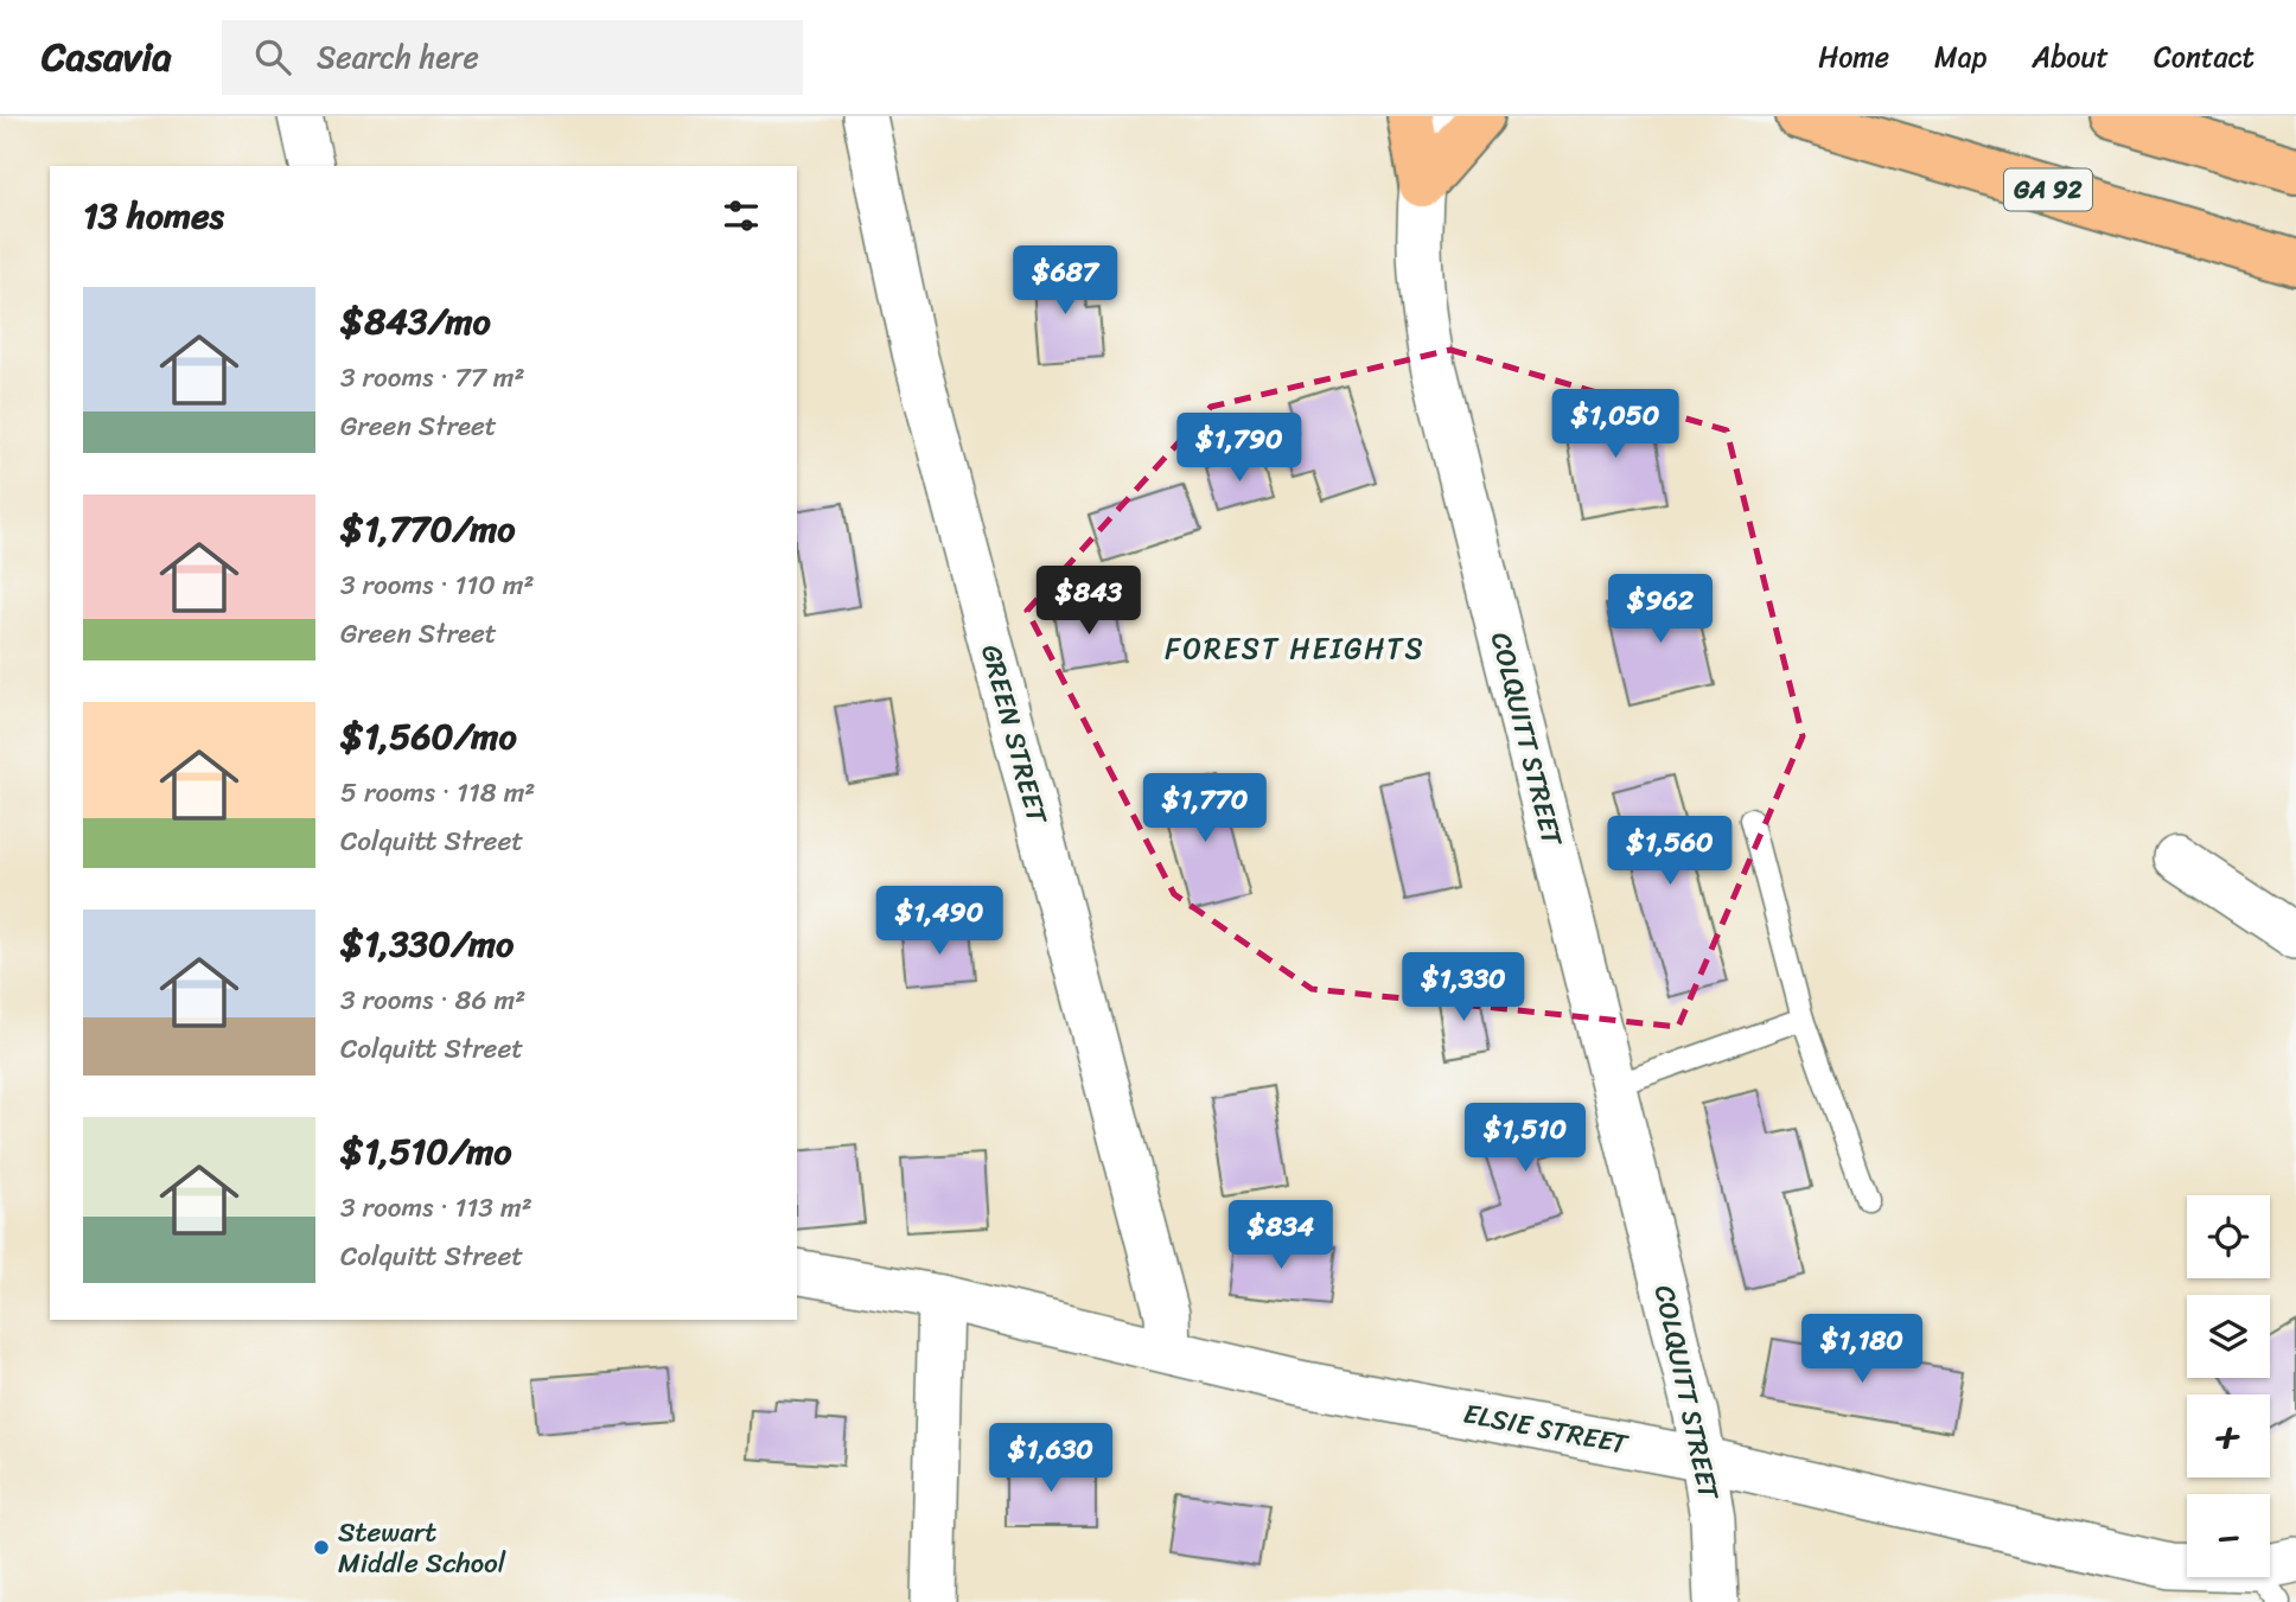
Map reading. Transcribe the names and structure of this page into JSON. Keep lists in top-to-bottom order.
{
  "streets": {
    "main road": ["GA 92"],
    "street": ["GREEN STREET", "COLQUITT STREET", "ELSIE STREET"]
  },
  "crossings": [
    ["GREEN STREET", "ELSIE STREET"],
    ["COLQUITT STREET", "ELSIE STREET"]
  ],
  "districts": ["FOREST HEIGHTS"],
  "places": ["Stewart Middle School"],
  "page": {
    "header": "Casavia",
    "search": "Search here",
    "nav": [
      "Home",
      "Map",
      "About",
      "Contact"
    ],
    "heading": "13 homes",
    "price": [
      "$687",
      "$1,050",
      "$1,790",
      "$843",
      "$962",
      "$1,770",
      "$1,560",
      "$1,490",
      "$1,330",
      "$1,510",
      "$834",
      "$1,180",
      "$1,630"
    ],
    "list": [
      {
        "name": "$843/mo",
        "note": "3 rooms · 77 m² · Green Street"
      },
      {
        "name": "$1,770/mo",
        "note": "3 rooms · 110 m² · Green Street"
      },
      {
        "name": "$1,560/mo",
        "note": "5 rooms · 118 m² · Colquitt Street"
      },
      {
        "name": "$1,330/mo",
        "note": "3 rooms · 86 m² · Colquitt Street"
      },
      {
        "name": "$1,510/mo",
        "note": "3 rooms · 113 m² · Colquitt Street"
      }
    ],
    "map_buttons": ["+", "−"]
  }
}
